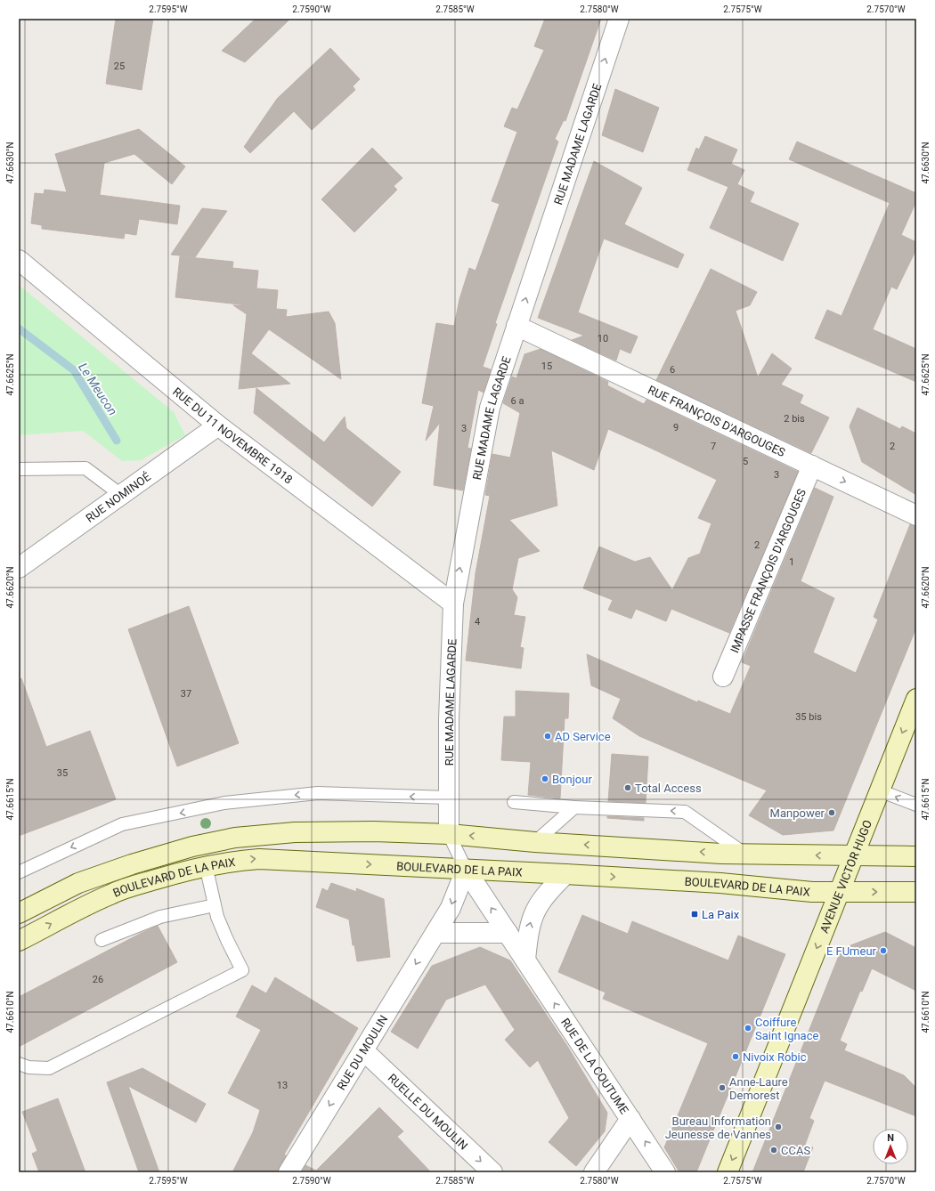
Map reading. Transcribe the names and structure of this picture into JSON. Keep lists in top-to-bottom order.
{
  "streets": {
    "main road": ["BOULEVARD DE LA PAIX", "AVENUE VICTOR HUGO"],
    "street": [
      "RUE MADAME LAGARDE",
      "RUE FRANÇOIS D'ARGOUGES",
      "RUE DU 11 NOVEMBRE 1918",
      "RUE NOMINOÉ",
      "IMPASSE FRANÇOIS D'ARGOUGES",
      "RUE DU MOULIN",
      "RUE DE LA COUTUME",
      "RUELLE DU MOULIN"
    ]
  },
  "crossings": [
    ["RUE MADAME LAGARDE", "RUE FRANÇOIS D'ARGOUGES"],
    ["RUE MADAME LAGARDE", "RUE DU 11 NOVEMBRE 1918"],
    ["RUE MADAME LAGARDE", "BOULEVARD DE LA PAIX"],
    ["RUE FRANÇOIS D'ARGOUGES", "IMPASSE FRANÇOIS D'ARGOUGES"],
    ["RUE DU 11 NOVEMBRE 1918", "RUE NOMINOÉ"],
    ["BOULEVARD DE LA PAIX", "AVENUE VICTOR HUGO"],
    ["BOULEVARD DE LA PAIX", "RUE DU MOULIN"],
    ["BOULEVARD DE LA PAIX", "RUE DE LA COUTUME"],
    ["RUE DU MOULIN", "RUE DE LA COUTUME"],
    ["RUE DU MOULIN", "RUELLE DU MOULIN"]
  ],
  "one_way": [
    "RUE MADAME LAGARDE",
    "AVENUE VICTOR HUGO",
    "RUE DU MOULIN",
    "RUE DE LA COUTUME",
    "RUELLE DU MOULIN"
  ],
  "water": ["Le Meucon"],
  "places": {
    "other": [
      "AD Service",
      "Bonjour",
      "Total Access",
      "Manpower",
      "E FUmeur",
      "Coiffure Saint Ignace",
      "Nivoix Robic",
      "Anne-Laure Demorest",
      "Bureau Information Jeunesse de Vannes",
      "CCAS"
    ],
    "transit": ["La Paix"]
  },
  "house_numbers": [
    "25",
    "10",
    "15",
    "6",
    "6 a",
    "2 bis",
    "9",
    "3",
    "7",
    "2",
    "5",
    "3",
    "2",
    "1",
    "4",
    "37",
    "35 bis",
    "35",
    "26",
    "13"
  ],
  "north": "top",
  "coordinates": [
    "2.7595°W",
    "2.7590°W",
    "2.7585°W",
    "2.7580°W",
    "2.7575°W",
    "2.7570°W",
    "47.6630°N",
    "47.6625°N",
    "47.6620°N",
    "47.6615°N",
    "47.6610°N"
  ]
}
